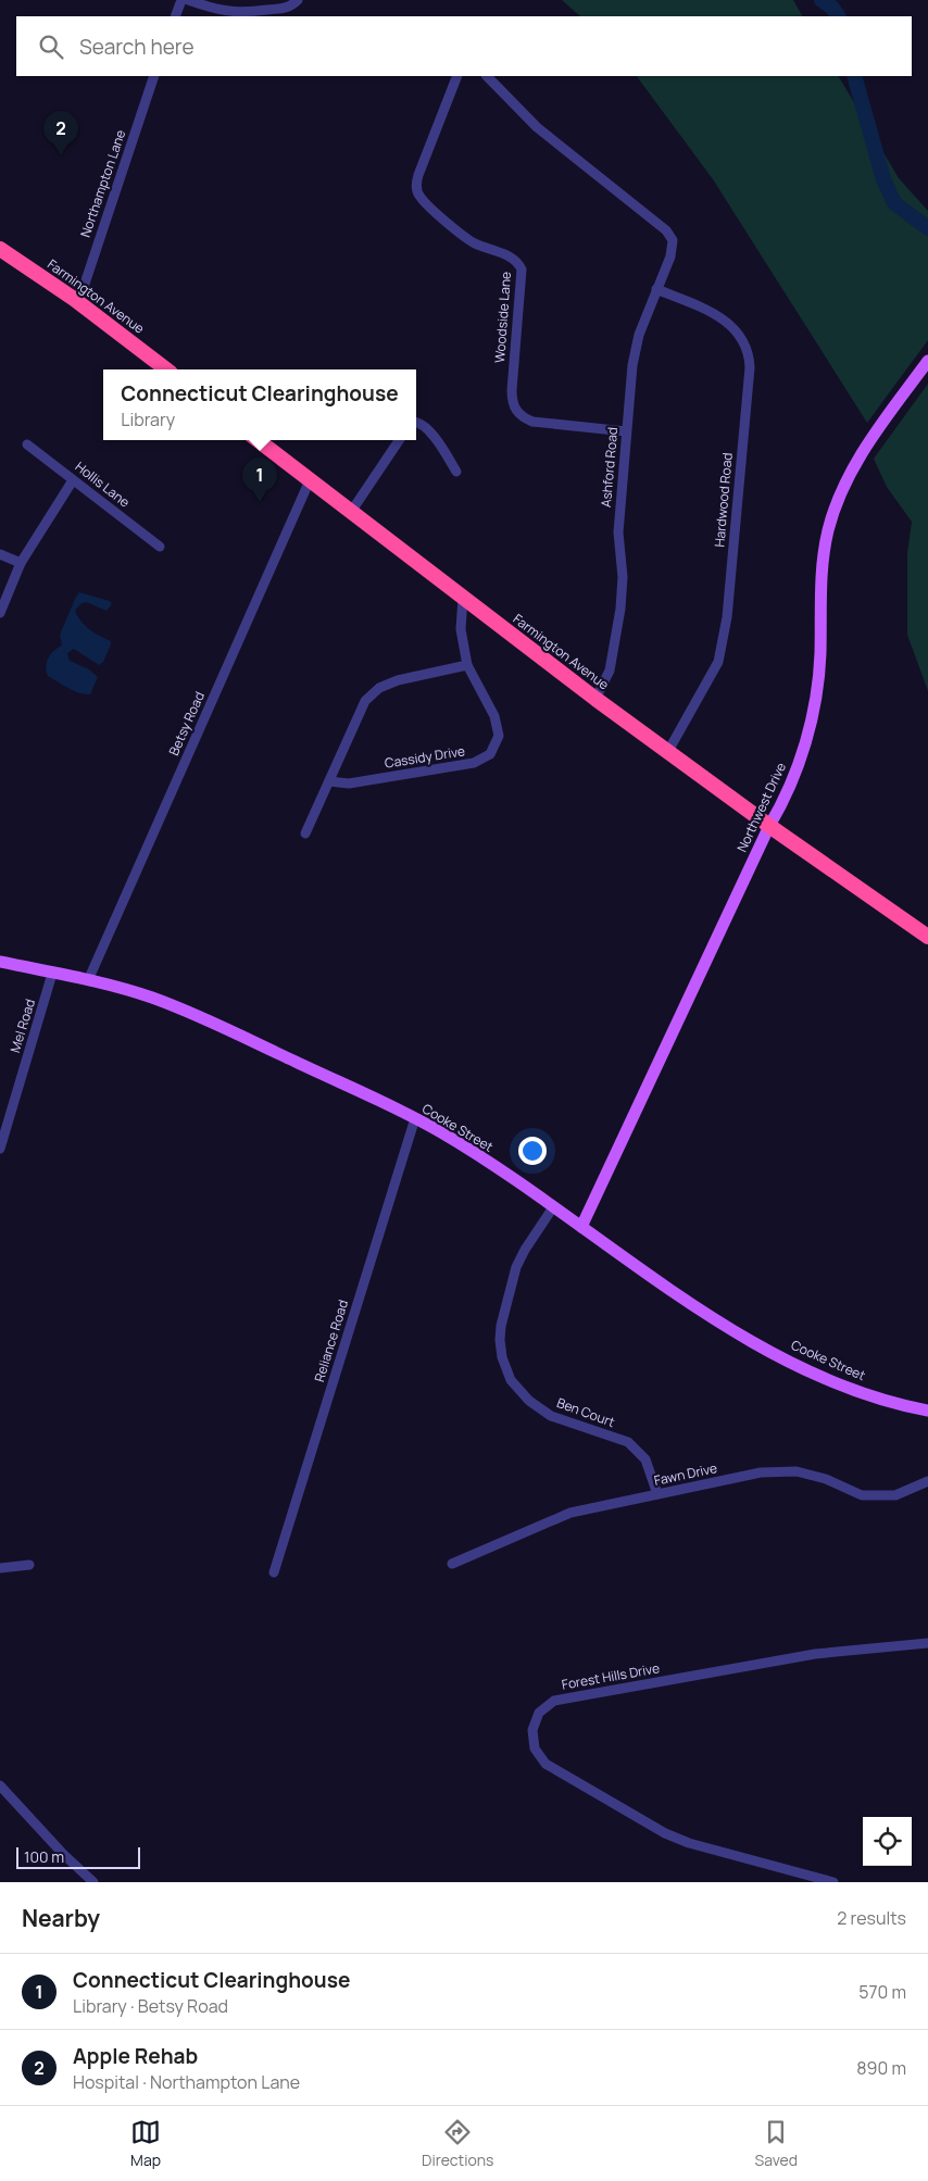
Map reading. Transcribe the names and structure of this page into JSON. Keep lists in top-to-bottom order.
{
  "streets": {
    "highway": ["Farmington Avenue"],
    "main road": ["Northwest Drive", "Cooke Street"],
    "street": [
      "Northampton Lane",
      "Woodside Lane",
      "Ashford Road",
      "Hollis Lane",
      "Hardwood Road",
      "Betsy Road",
      "Cassidy Drive",
      "Mel Road",
      "Reliance Road",
      "Ben Court",
      "Fawn Drive",
      "Forest Hills Drive"
    ]
  },
  "crossings": [
    ["Northampton Lane", "Farmington Avenue"],
    ["Farmington Avenue", "Ashford Road"],
    ["Farmington Avenue", "Hardwood Road"],
    ["Farmington Avenue", "Betsy Road"],
    ["Farmington Avenue", "Cassidy Drive"],
    ["Farmington Avenue", "Northwest Drive"],
    ["Woodside Lane", "Ashford Road"],
    ["Ashford Road", "Hardwood Road"],
    ["Betsy Road", "Cooke Street"],
    ["Northwest Drive", "Cooke Street"],
    ["Mel Road", "Cooke Street"],
    ["Cooke Street", "Reliance Road"],
    ["Cooke Street", "Ben Court"],
    ["Ben Court", "Fawn Drive"]
  ],
  "scale_bar": "100 m",
  "page": {
    "search": "Search here",
    "pins": ["2", "1"],
    "popup": ["Connecticut Clearinghouse", "Library"],
    "scale": "100 m",
    "heading": ["Nearby", "2 results"],
    "list": [
      {
        "mark": "1",
        "name": "Connecticut Clearinghouse",
        "note": "Library · Betsy Road",
        "value": "570 m"
      },
      {
        "mark": "2",
        "name": "Apple Rehab",
        "note": "Hospital · Northampton Lane",
        "value": "890 m"
      }
    ],
    "nav": ["Map", "Directions", "Saved"]
  }
}
